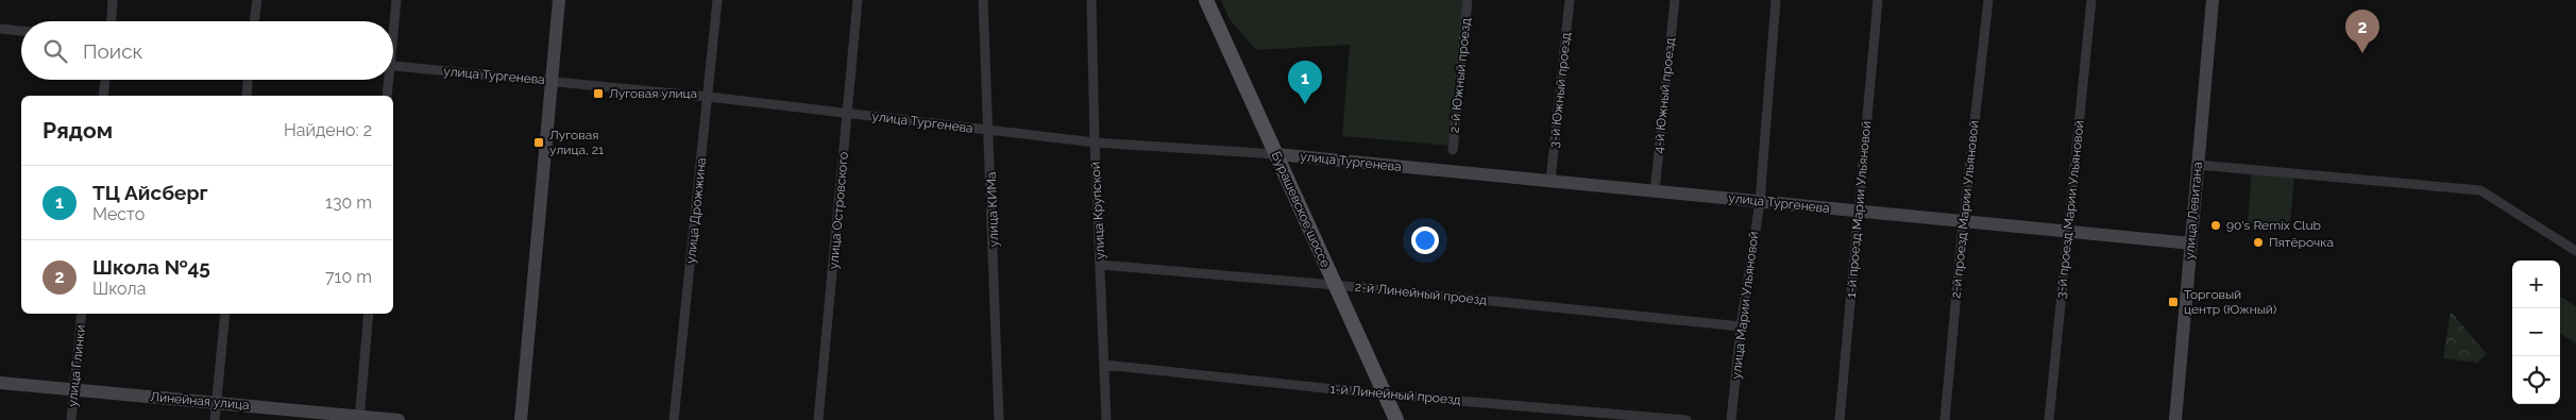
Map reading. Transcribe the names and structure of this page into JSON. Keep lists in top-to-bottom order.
{
  "streets": {
    "main road": ["Бурашевское шоссе"],
    "street": [
      "улица Тургенева",
      "2-й Южный проезд",
      "3-й Южный проезд",
      "4-й Южный проезд",
      "улица КИМа",
      "1-й проезд Марии Ульяновой",
      "2-й проезд Марии Ульяновой",
      "3-й проезд Марии Ульяновой",
      "улица Дрожжина",
      "улица Островского",
      "улица Крупской",
      "улица Левитана",
      "2-й Линейный проезд",
      "улица Марии Ульяновой",
      "улица Глинки",
      "1-й Линейный проезд",
      "Линейная улица"
    ]
  },
  "crossings": [
    ["улица Тургенева", "3-й Южный проезд"],
    ["улица Тургенева", "4-й Южный проезд"],
    ["улица Тургенева", "улица КИМа"],
    ["улица Тургенева", "Бурашевское шоссе"],
    ["улица Тургенева", "1-й проезд Марии Ульяновой"],
    ["улица Тургенева", "2-й проезд Марии Ульяновой"],
    ["улица Тургенева", "3-й проезд Марии Ульяновой"],
    ["улица Тургенева", "улица Дрожжина"],
    ["улица Тургенева", "улица Островского"],
    ["улица Тургенева", "улица Крупской"],
    ["улица Тургенева", "улица Левитана"],
    ["улица Тургенева", "улица Марии Ульяновой"],
    ["Бурашевское шоссе", "2-й Линейный проезд"],
    ["Бурашевское шоссе", "1-й Линейный проезд"],
    ["улица Крупской", "2-й Линейный проезд"],
    ["улица Крупской", "1-й Линейный проезд"],
    ["2-й Линейный проезд", "улица Марии Ульяновой"],
    ["улица Глинки", "Линейная улица"]
  ],
  "places": {
    "transit": ["Луговая улица", "Луговая улица, 21", "Торговый центр (Южный)"],
    "other": ["90's Remix Club", "Пятёрочка"]
  },
  "page": {
    "pins": ["2", "1"],
    "search": "Поиск",
    "heading": ["Рядом", "Найдено: 2"],
    "list": [
      {
        "mark": "1",
        "name": "ТЦ Айсберг",
        "note": "Место",
        "value": "130 m"
      },
      {
        "mark": "2",
        "name": "Школа №45",
        "note": "Школа",
        "value": "710 m"
      }
    ],
    "map_buttons": ["+", "−"]
  }
}
